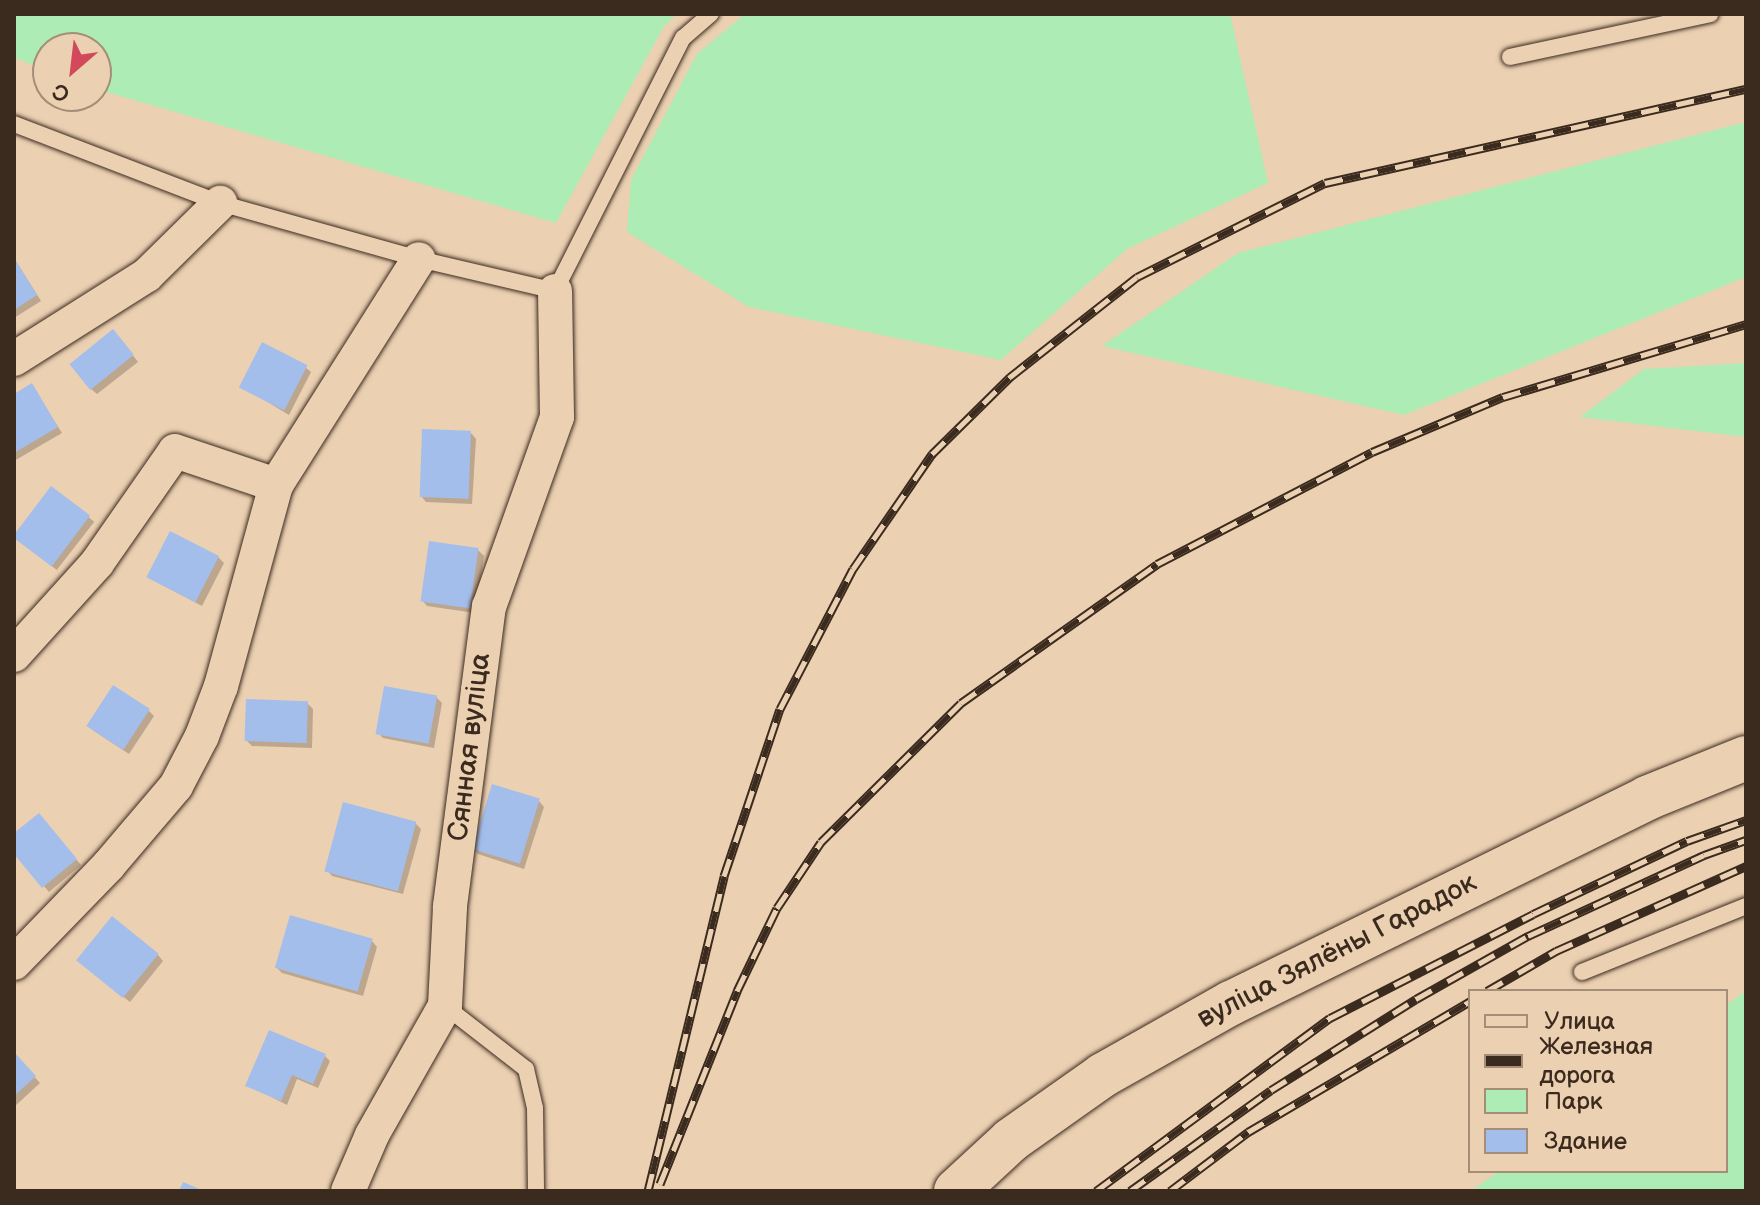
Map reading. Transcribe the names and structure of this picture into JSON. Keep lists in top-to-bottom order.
{
  "streets": {
    "street": ["Сянная вуліца", "вуліца Зялёны Гарадок"]
  },
  "legend": [
    "Улица",
    "Железная дорога",
    "Парк",
    "Здание"
  ],
  "north": "bottom left"
}
